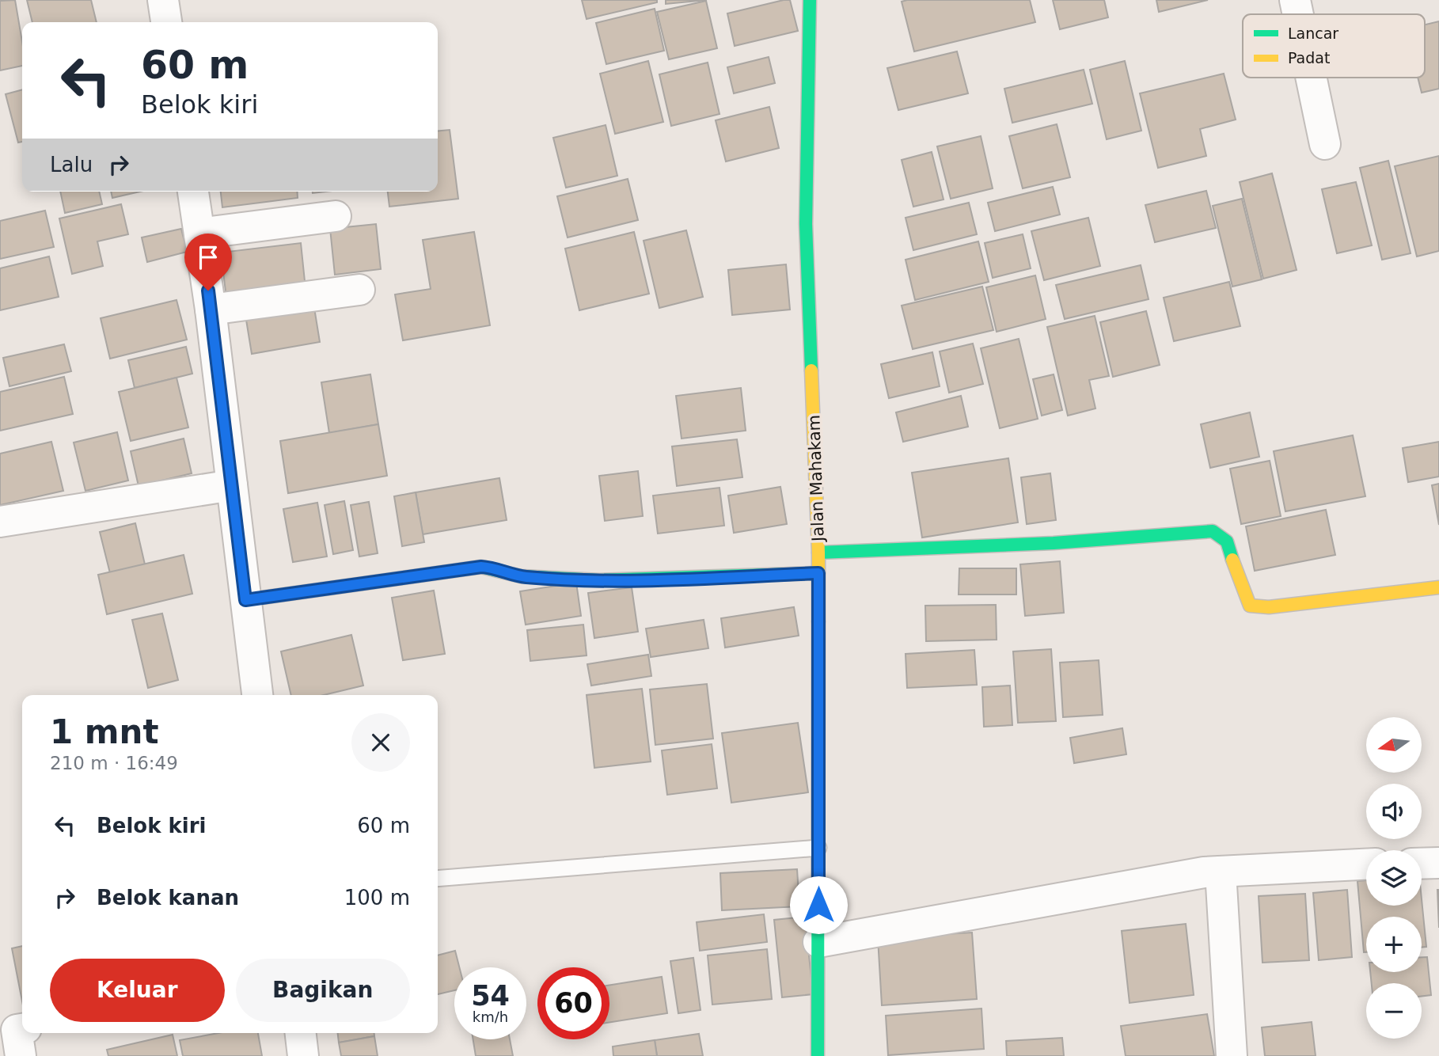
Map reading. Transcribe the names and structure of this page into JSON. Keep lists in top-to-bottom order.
{
  "streets": {
    "street": ["Jalan Mahakam"]
  },
  "legend": ["Lancar", "Padat"],
  "north": "left",
  "page": {
    "turn": ["60 m", "Belok kiri"],
    "then": "Lalu",
    "heading": ["1 mnt", "210 m · 16:49"],
    "map_buttons": ["+", "−"],
    "list": [
      {
        "name": "Belok kiri",
        "value": "60 m"
      },
      {
        "name": "Belok kanan",
        "value": "100 m"
      }
    ],
    "buttons": ["Keluar", "Bagikan"],
    "speed": "54 km/h",
    "limit": "60"
  }
}
